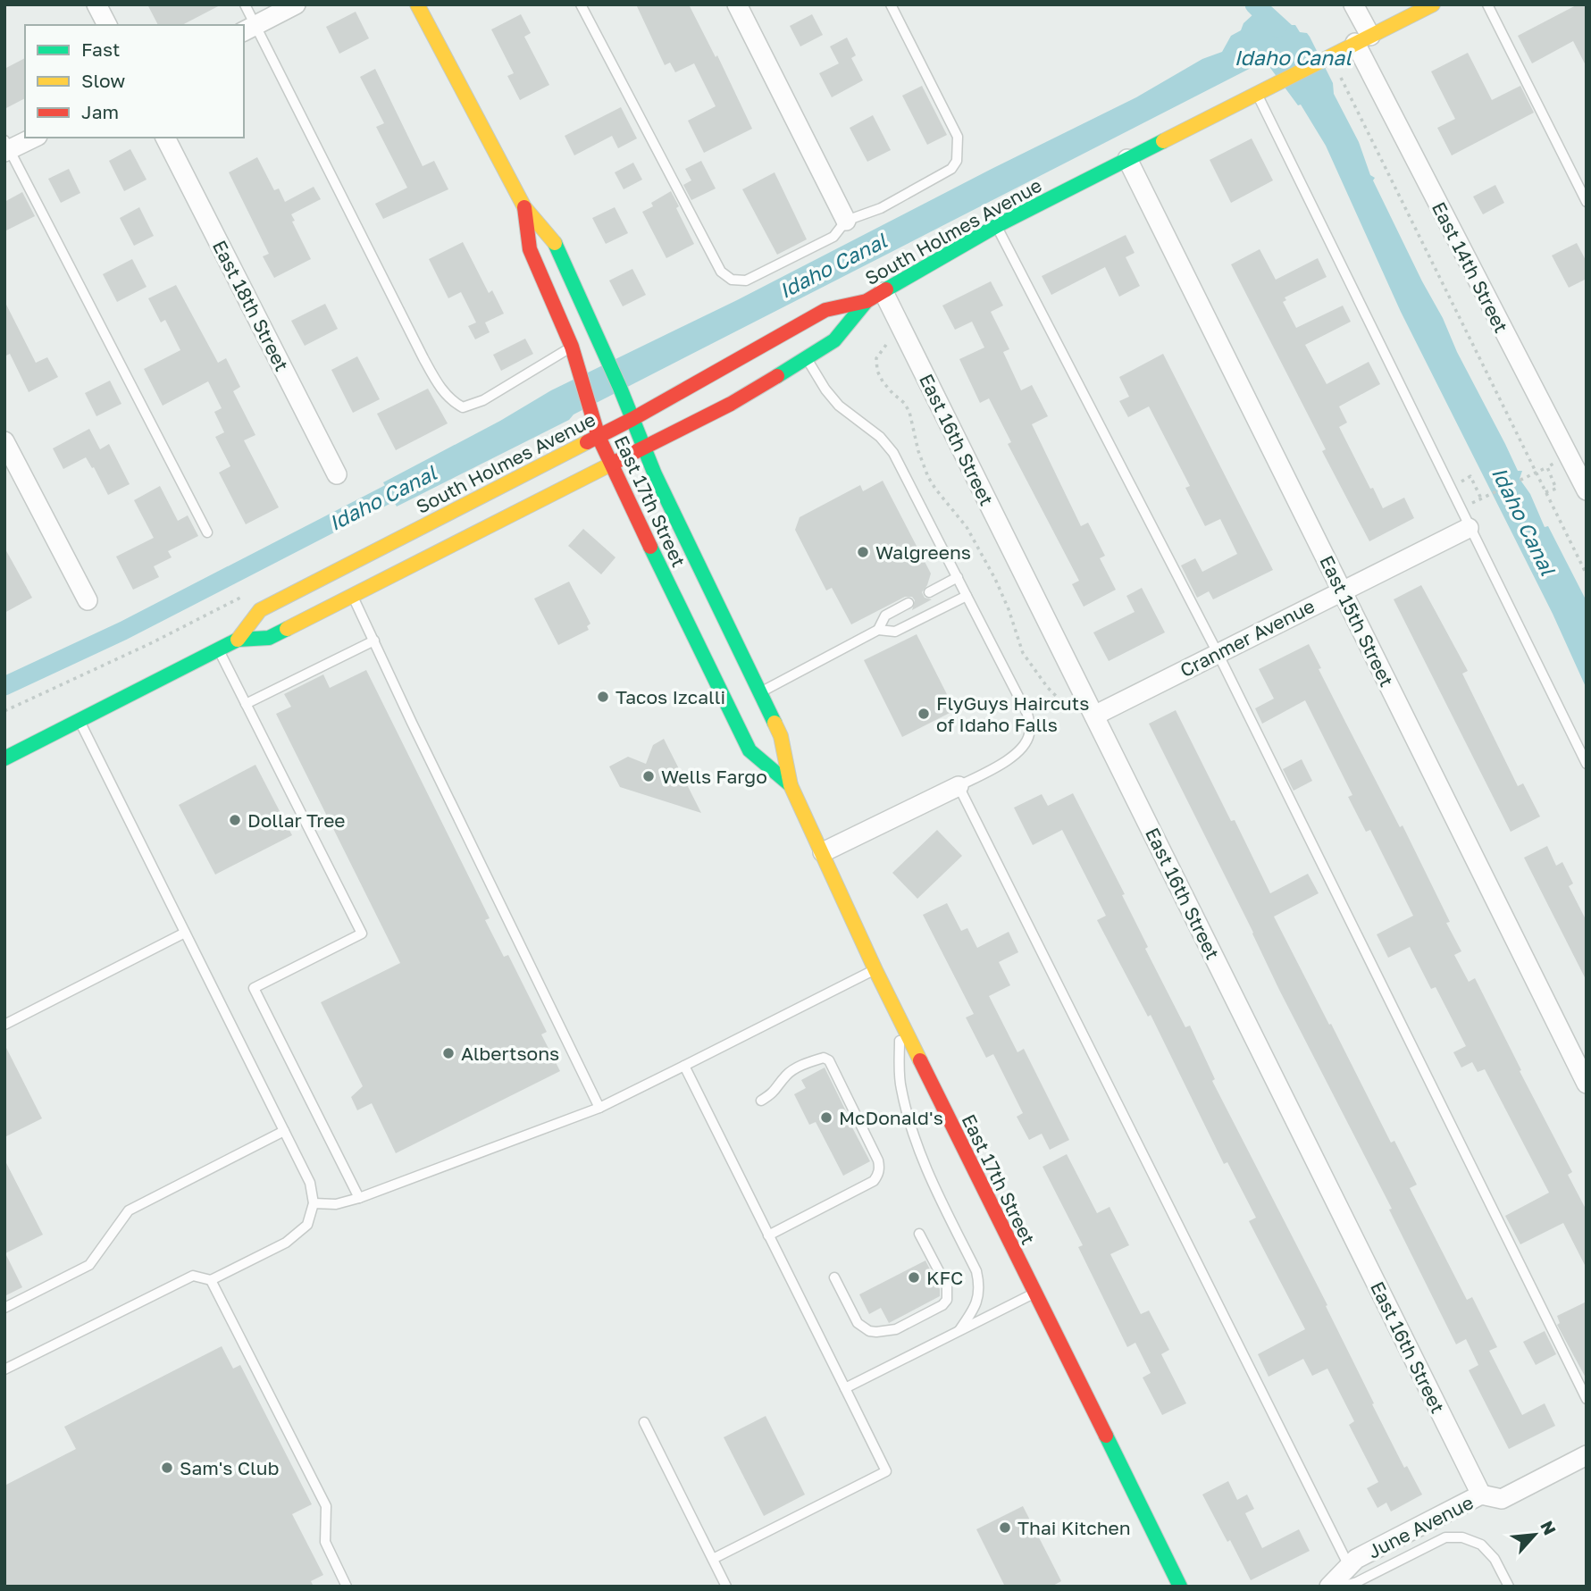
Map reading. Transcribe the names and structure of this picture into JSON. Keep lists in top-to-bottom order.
{
  "streets": {
    "main road": ["South Holmes Avenue", "East 17th Street"],
    "street": [
      "East 14th Street",
      "East 18th Street",
      "East 16th Street",
      "East 15th Street",
      "Cranmer Avenue",
      "June Avenue"
    ]
  },
  "crossings": [
    ["South Holmes Avenue", "East 14th Street"],
    ["South Holmes Avenue", "East 16th Street"],
    ["South Holmes Avenue", "East 17th Street"],
    ["South Holmes Avenue", "East 15th Street"],
    ["East 16th Street", "Cranmer Avenue"],
    ["East 16th Street", "June Avenue"],
    ["East 15th Street", "Cranmer Avenue"]
  ],
  "water": ["Idaho Canal"],
  "places": [
    "Walgreens",
    "Tacos Izcalli",
    "FlyGuys Haircuts of Idaho Falls",
    "Wells Fargo",
    "Dollar Tree",
    "Albertsons",
    "McDonald's",
    "KFC",
    "Sam's Club",
    "Thai Kitchen"
  ],
  "legend": ["Fast", "Slow", "Jam"],
  "north": "top right"
}
